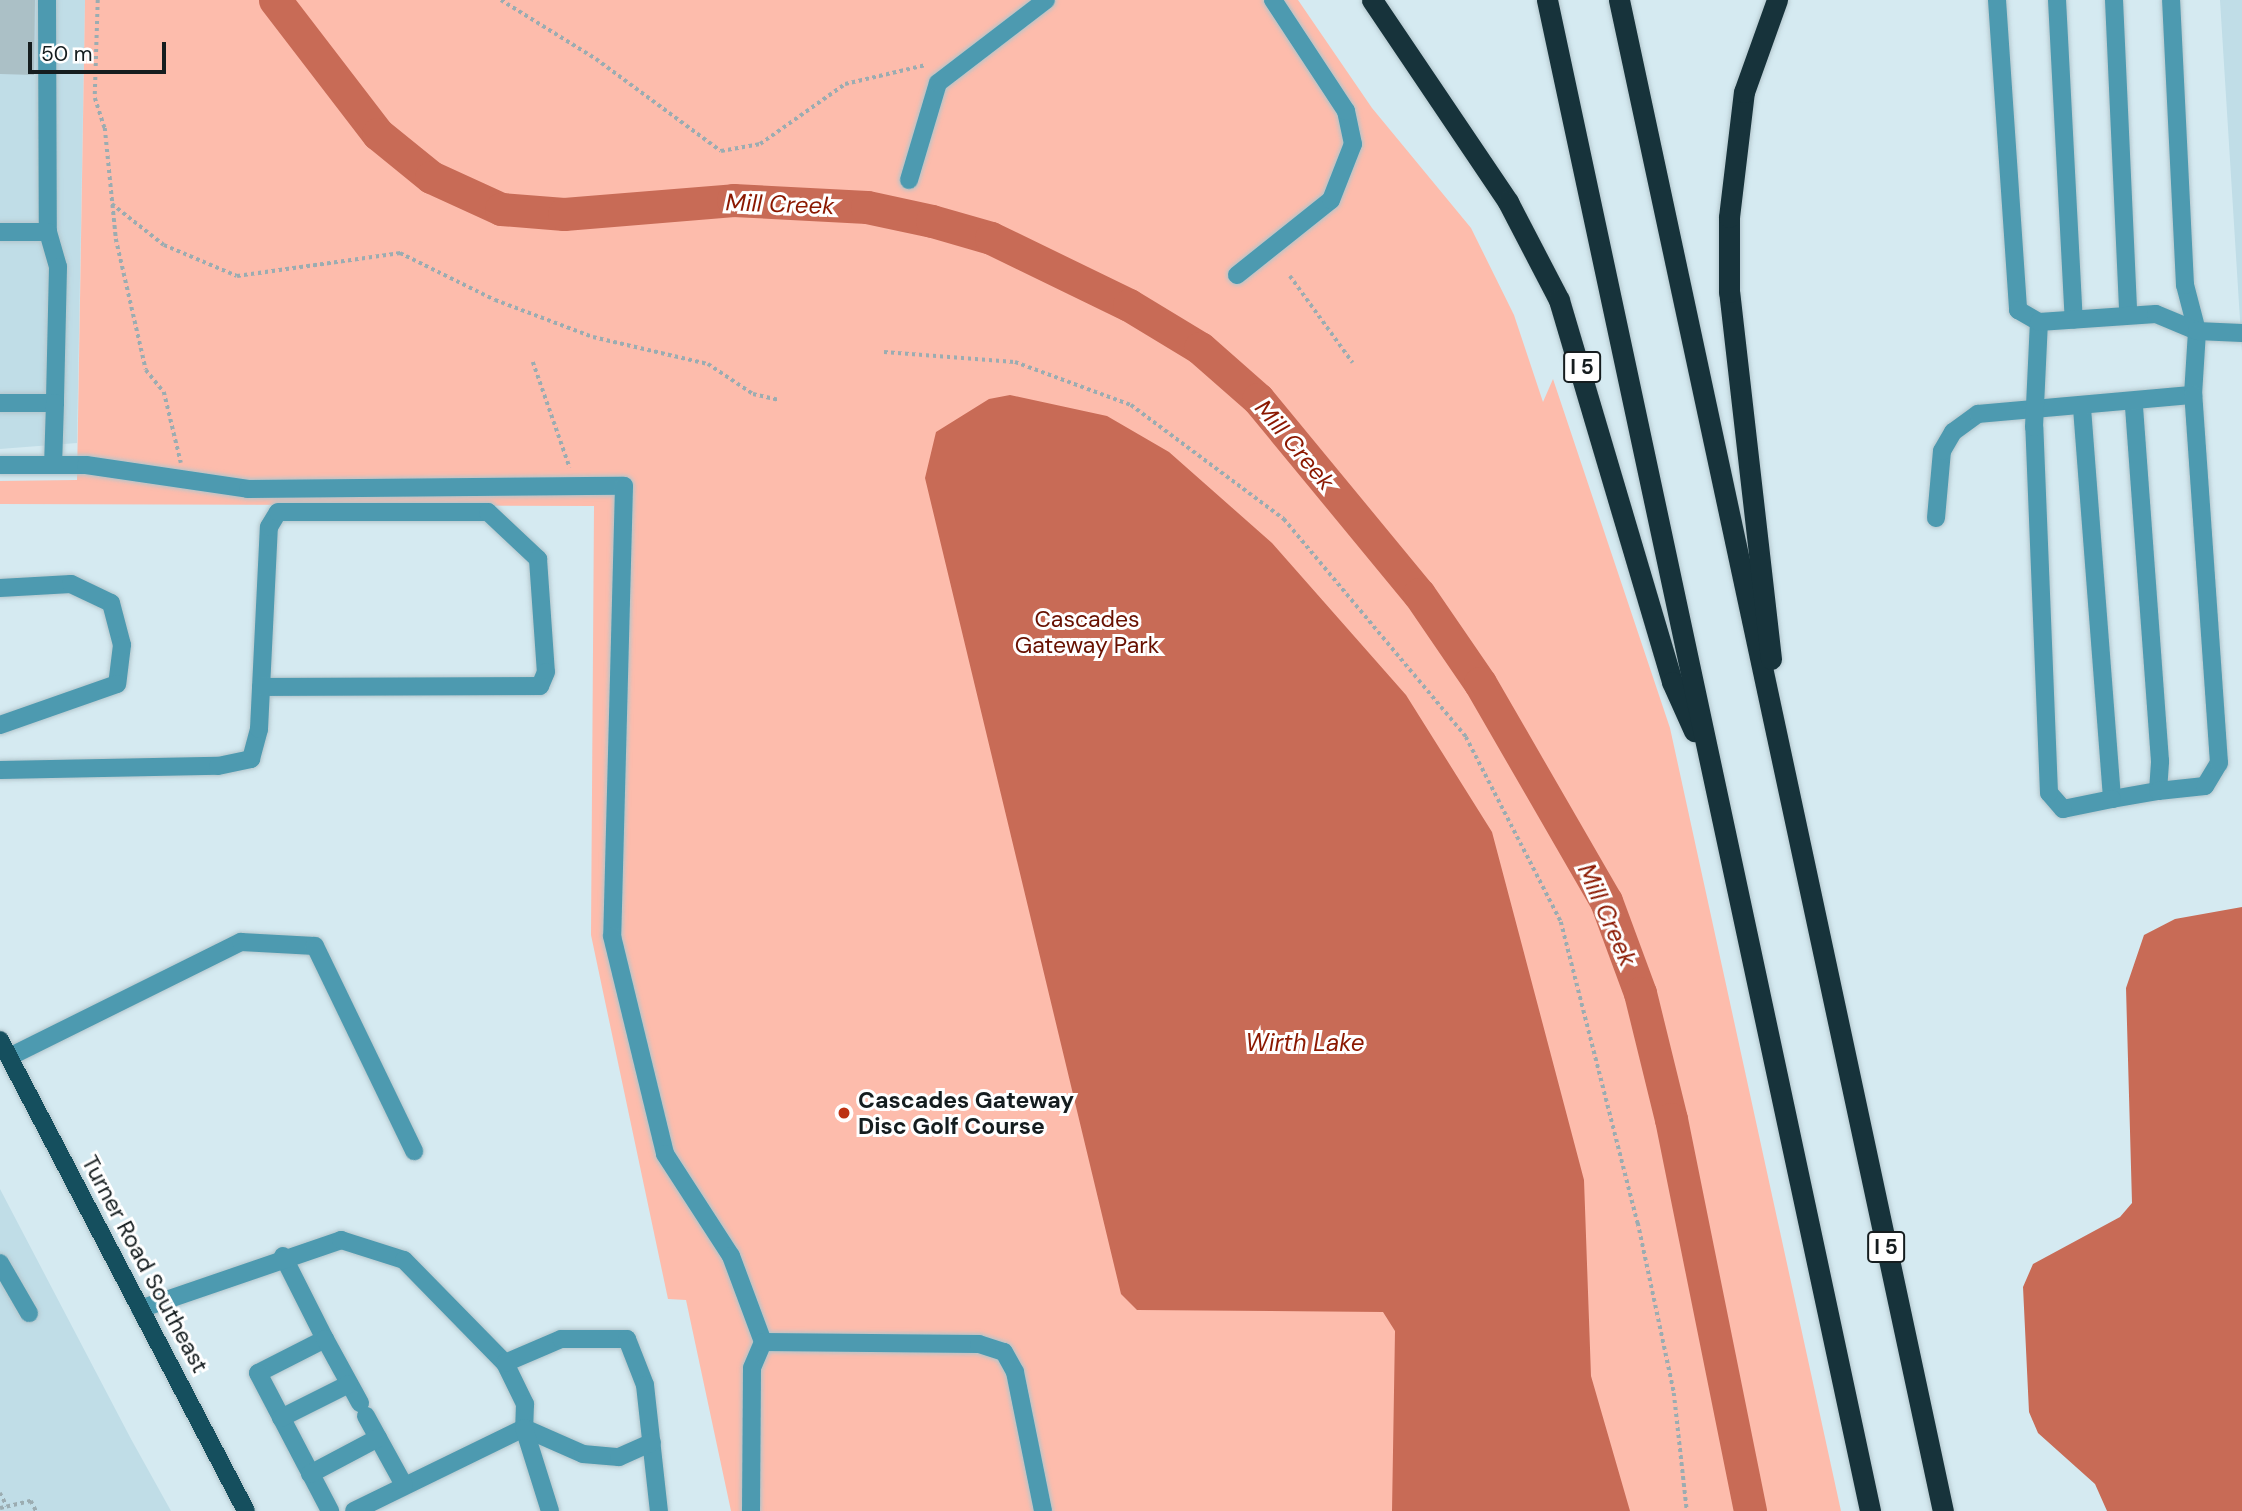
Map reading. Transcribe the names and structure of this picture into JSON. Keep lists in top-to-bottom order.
{
  "streets": {
    "highway": ["I 5"],
    "main road": ["Turner Road Southeast"]
  },
  "water": ["Mill Creek", "Wirth Lake"],
  "parks": ["Cascades Gateway Park"],
  "places": ["Cascades Gateway Disc Golf Course"],
  "scale_bar": "50 m"
}
